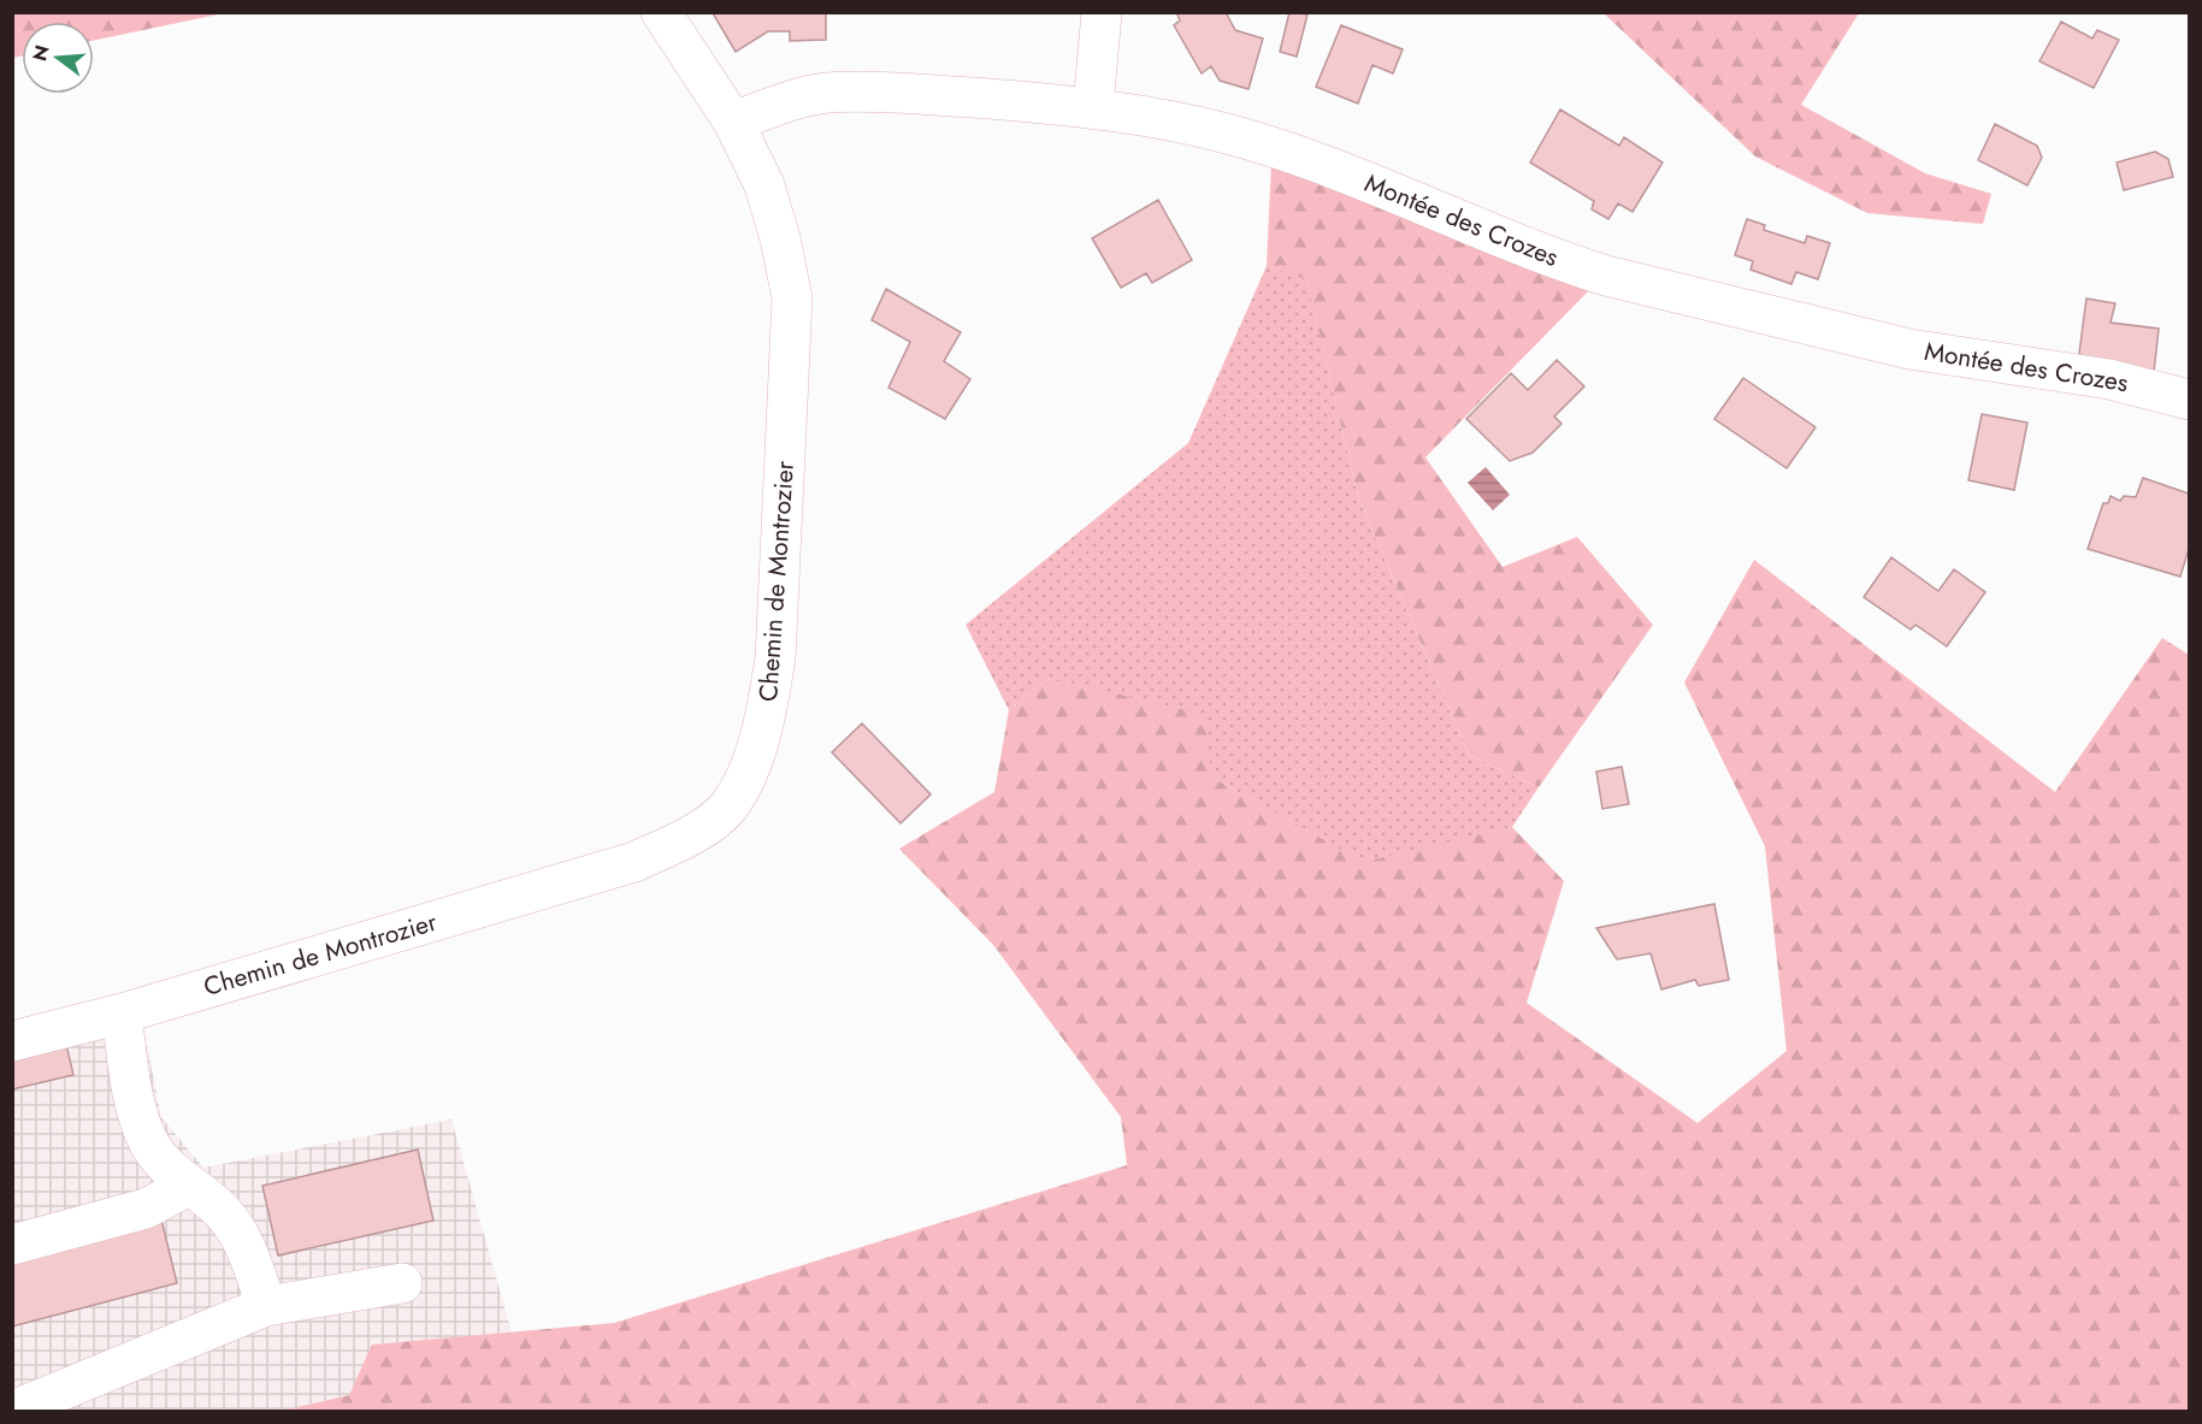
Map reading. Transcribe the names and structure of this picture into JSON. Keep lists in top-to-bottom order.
{
  "streets": {
    "street": ["Montée des Crozes", "Chemin de Montrozier"]
  },
  "crossings": [
    ["Montée des Crozes", "Chemin de Montrozier"]
  ],
  "north": "left"
}
